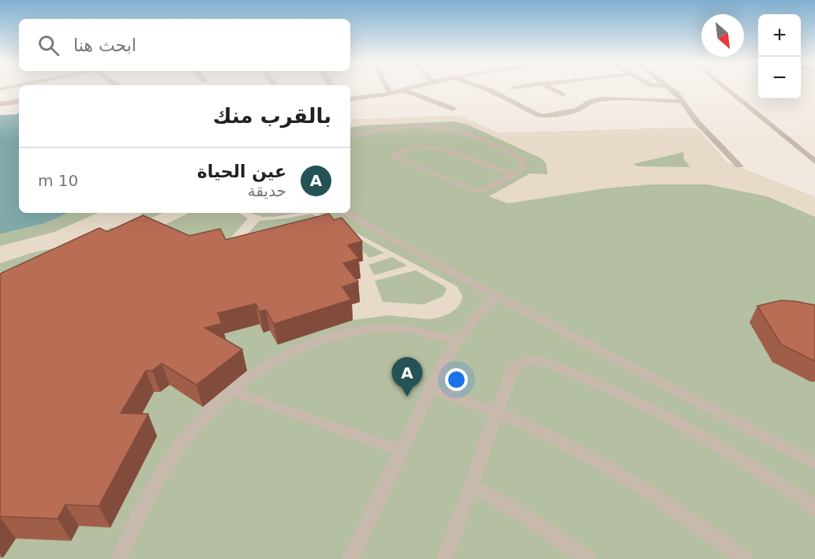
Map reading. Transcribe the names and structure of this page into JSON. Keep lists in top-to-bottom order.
{
  "north": "bottom right",
  "page": {
    "map_buttons": ["+", "−"],
    "search": "ابحث هنا",
    "heading": "بالقرب منك",
    "list": [
      {
        "mark": "A",
        "name": "عين الحياة",
        "note": "حديقة",
        "value": "10 m"
      }
    ],
    "pins": "A"
  }
}
